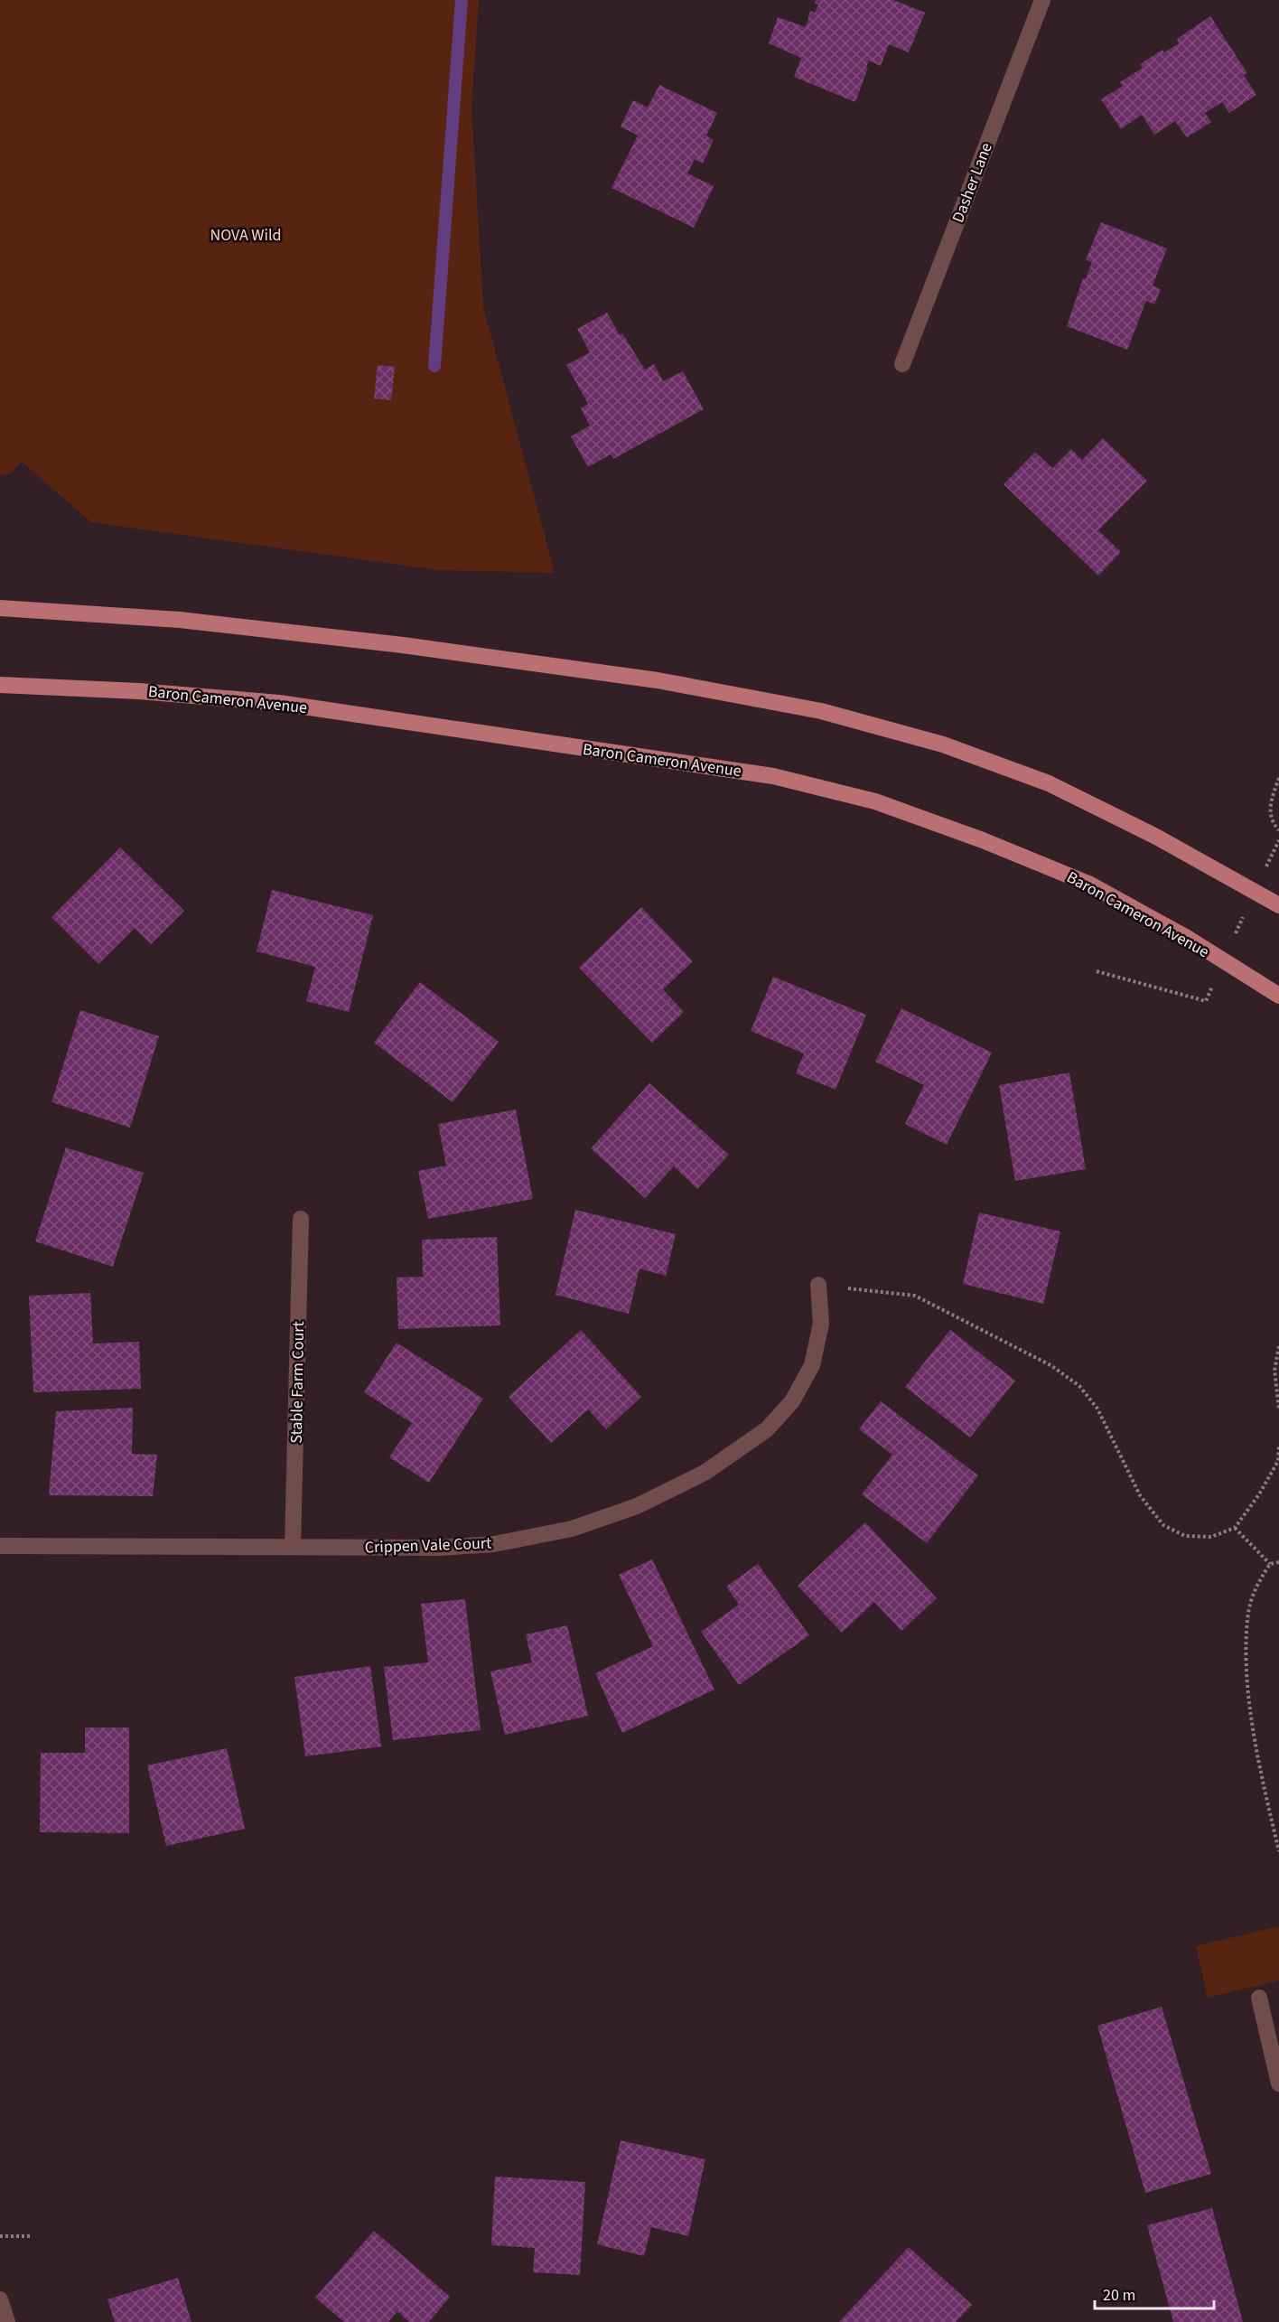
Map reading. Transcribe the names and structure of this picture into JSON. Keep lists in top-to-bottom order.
{
  "streets": {
    "main road": ["Baron Cameron Avenue"],
    "street": ["Dasher Lane", "Stable Farm Court", "Crippen Vale Court"]
  },
  "crossings": [
    ["Stable Farm Court", "Crippen Vale Court"]
  ],
  "parks": ["NOVA Wild"],
  "scale_bar": "20 m"
}
